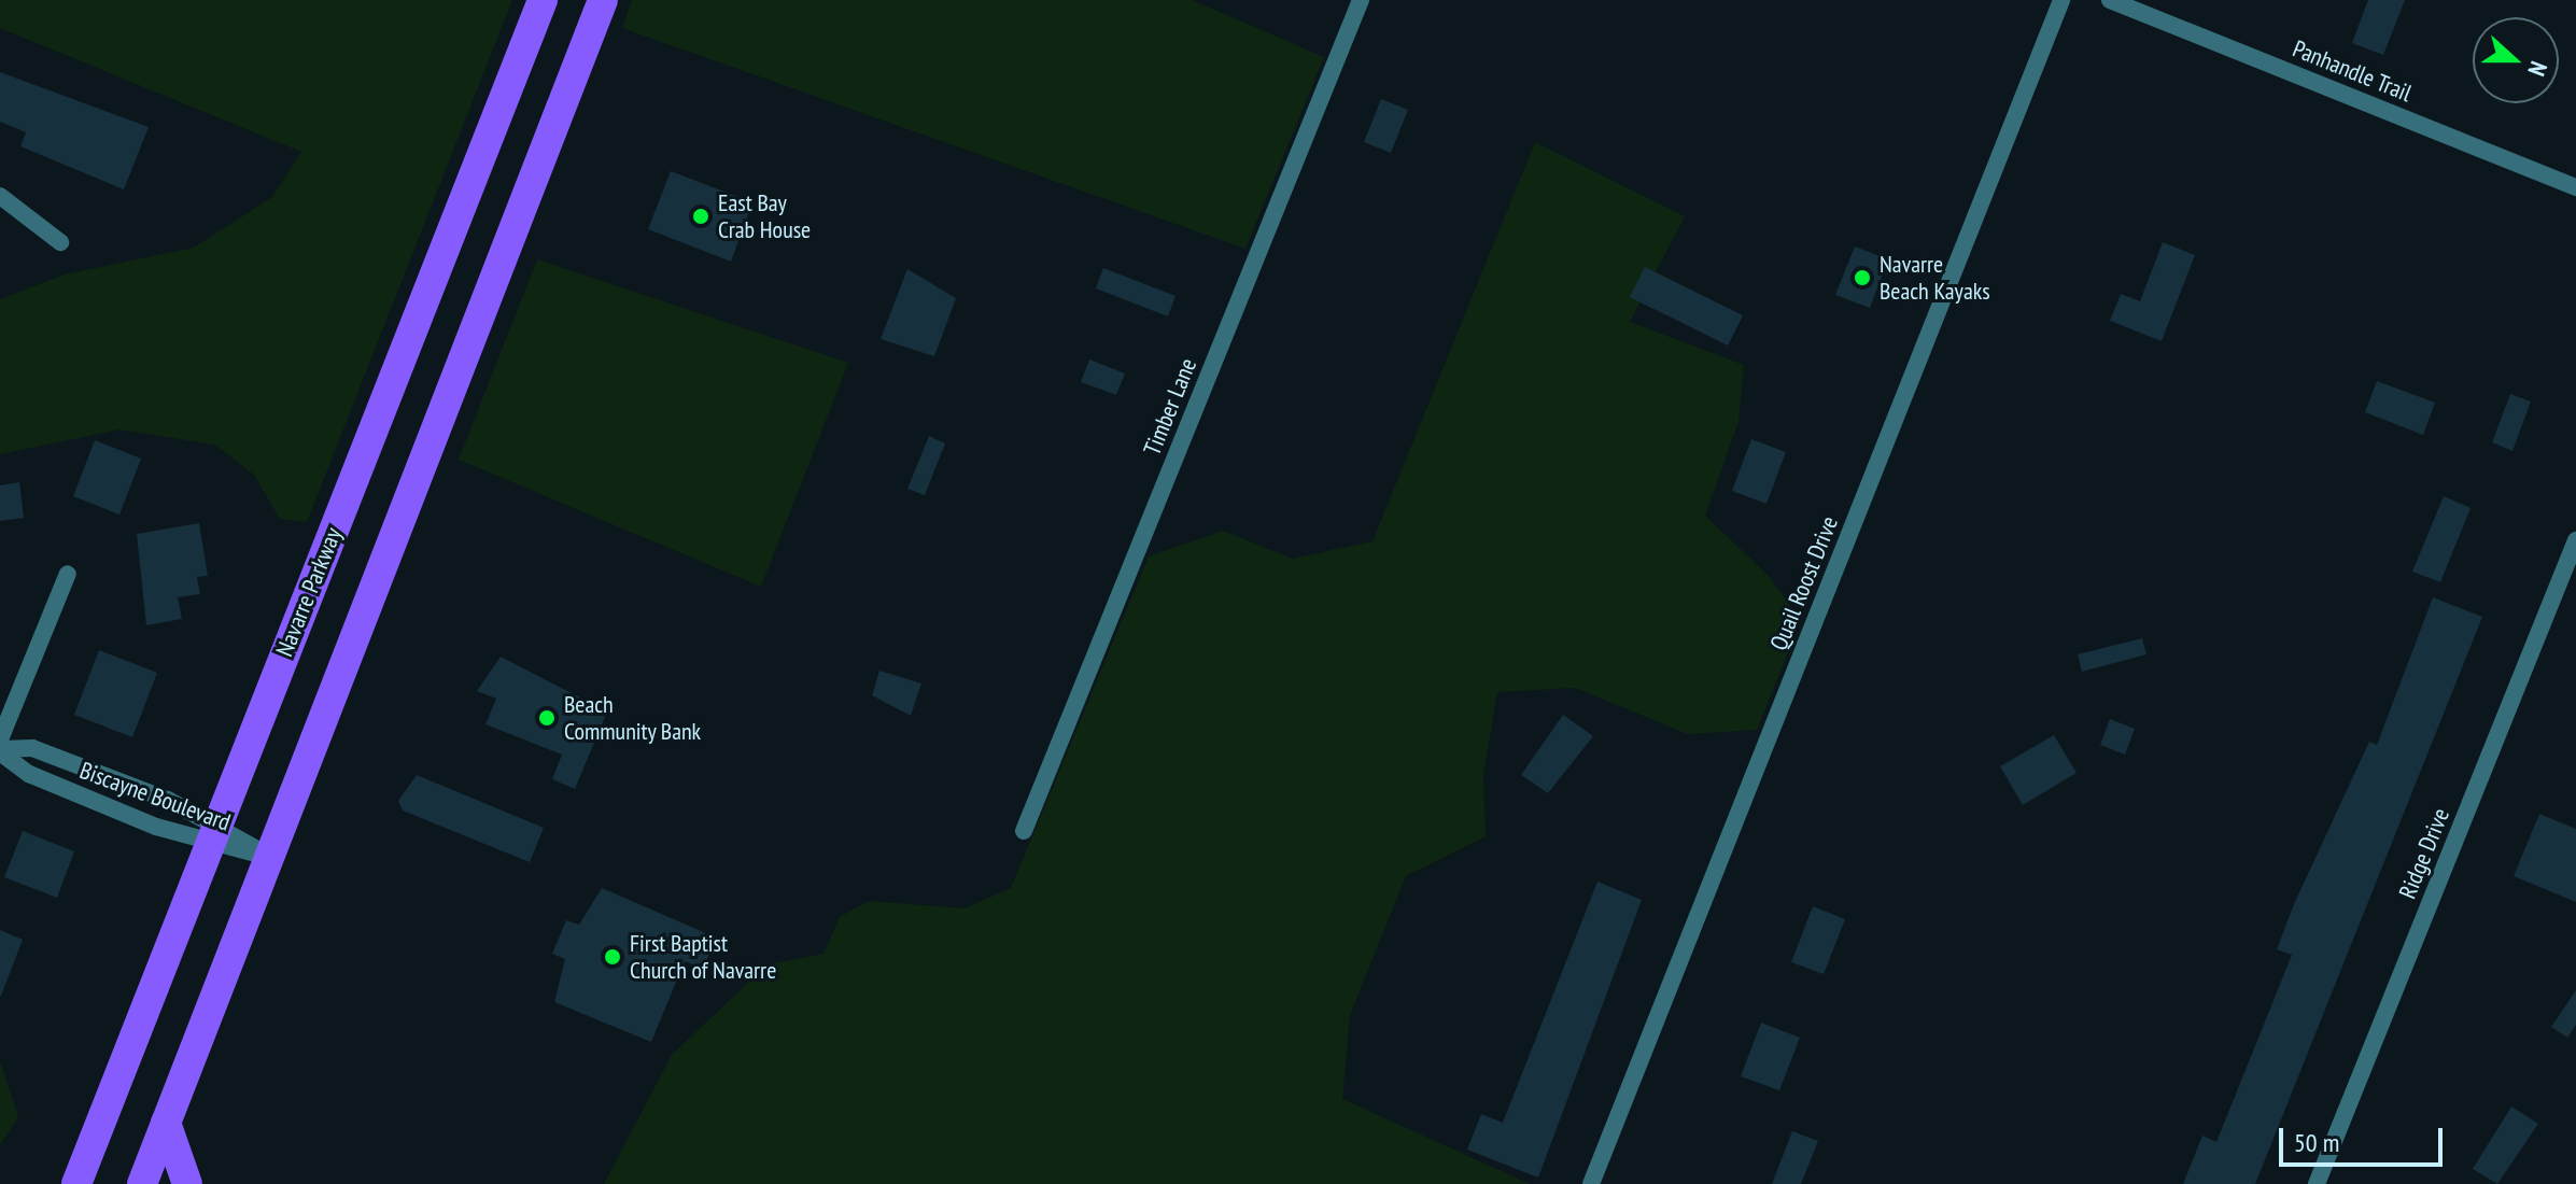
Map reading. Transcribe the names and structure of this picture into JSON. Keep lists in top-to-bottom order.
{
  "streets": {
    "highway": ["Navarre Parkway"],
    "street": [
      "Panhandle Trail",
      "Timber Lane",
      "Quail Roost Drive",
      "Biscayne Boulevard",
      "Ridge Drive"
    ]
  },
  "crossings": [
    ["Navarre Parkway", "Biscayne Boulevard"]
  ],
  "places": [
    "East Bay Crab House",
    "Navarre Beach Kayaks",
    "Beach Community Bank",
    "First Baptist Church of Navarre"
  ],
  "scale_bar": "50 m",
  "north": "right"
}
